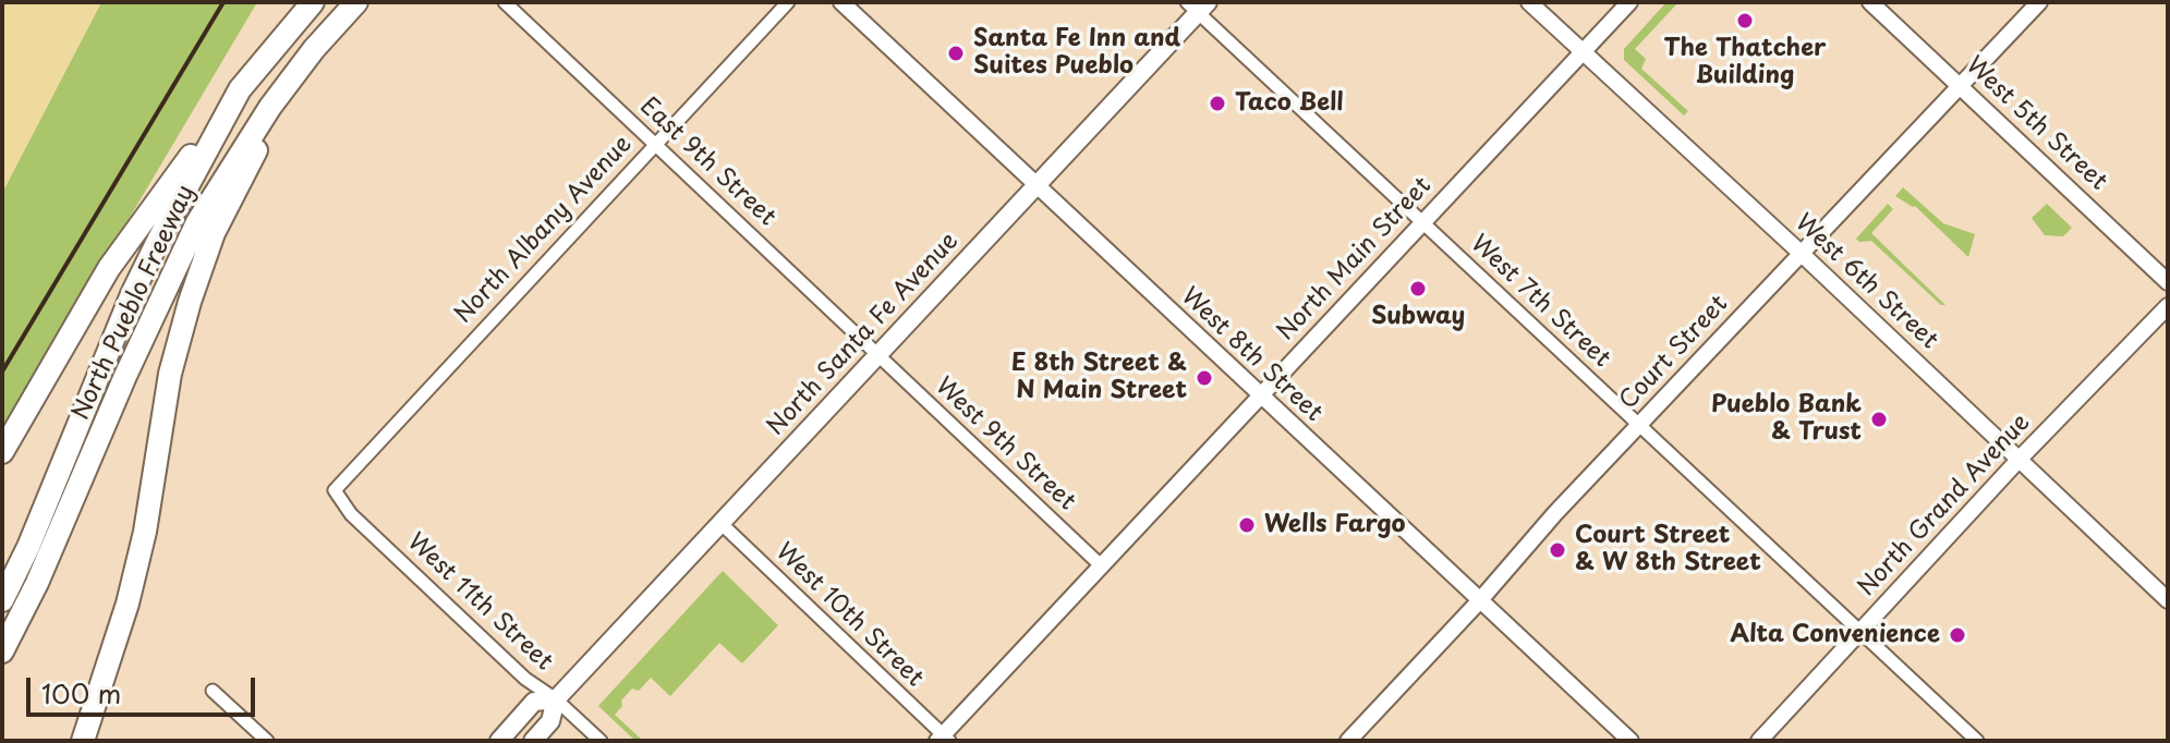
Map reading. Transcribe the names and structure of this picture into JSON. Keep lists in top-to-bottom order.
{
  "streets": {
    "highway": ["North Pueblo Freeway"],
    "main road": ["North Santa Fe Avenue"],
    "street": [
      "West 5th Street",
      "East 9th Street",
      "North Albany Avenue",
      "North Main Street",
      "West 6th Street",
      "West 7th Street",
      "Court Street",
      "West 8th Street",
      "West 9th Street",
      "North Grand Avenue",
      "West 11th Street",
      "West 10th Street"
    ]
  },
  "crossings": [
    ["West 5th Street", "Court Street"],
    ["East 9th Street", "North Albany Avenue"],
    ["East 9th Street", "North Santa Fe Avenue"],
    ["East 9th Street", "West 9th Street"],
    ["North Albany Avenue", "West 11th Street"],
    ["North Main Street", "West 6th Street"],
    ["North Main Street", "West 7th Street"],
    ["North Main Street", "West 8th Street"],
    ["North Main Street", "West 9th Street"],
    ["North Main Street", "West 10th Street"],
    ["West 6th Street", "Court Street"],
    ["West 6th Street", "North Grand Avenue"],
    ["West 7th Street", "North Santa Fe Avenue"],
    ["West 7th Street", "Court Street"],
    ["West 7th Street", "North Grand Avenue"],
    ["North Santa Fe Avenue", "West 8th Street"],
    ["North Santa Fe Avenue", "West 9th Street"],
    ["North Santa Fe Avenue", "West 11th Street"],
    ["North Santa Fe Avenue", "West 10th Street"],
    ["Court Street", "West 8th Street"]
  ],
  "places": [
    "The Thatcher Building",
    "Santa Fe Inn and Suites Pueblo",
    "Taco Bell",
    "Subway",
    "E 8th Street & N Main Street",
    "Pueblo Bank & Trust",
    "Wells Fargo",
    "Court Street & W 8th Street",
    "Alta Convenience"
  ],
  "scale_bar": "100 m"
}
